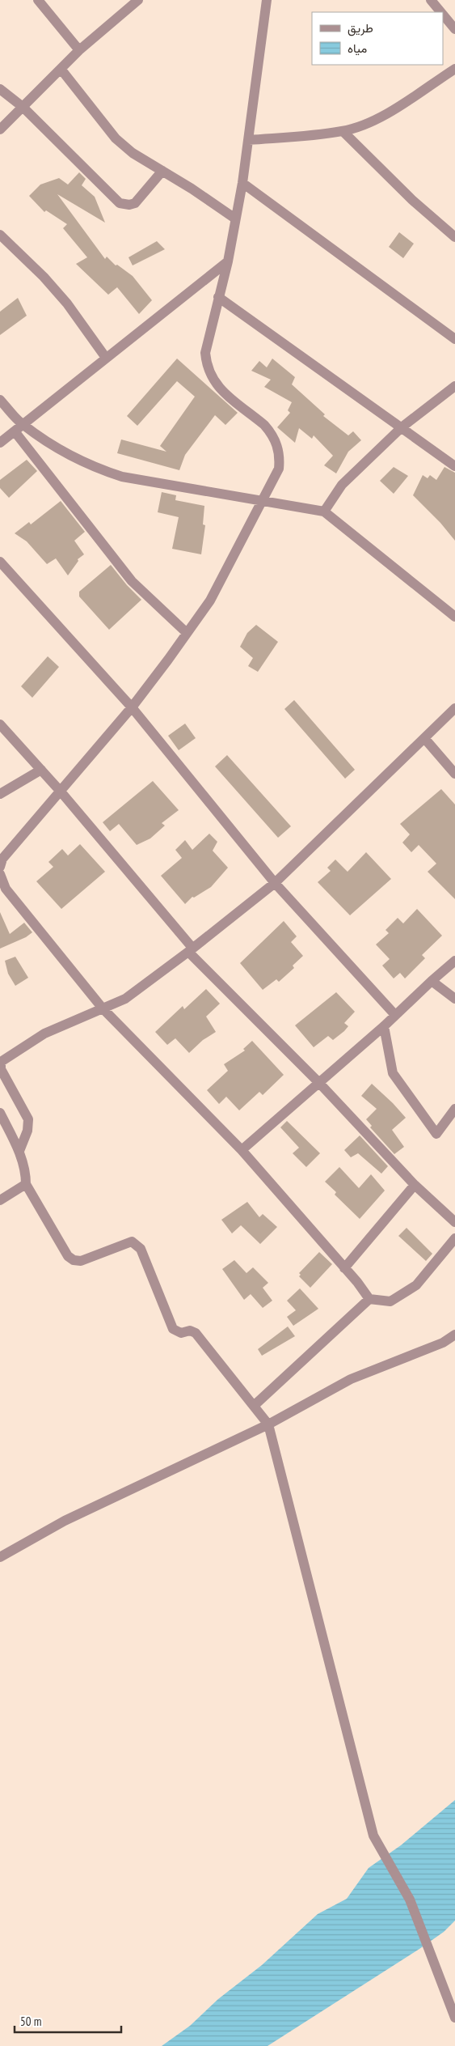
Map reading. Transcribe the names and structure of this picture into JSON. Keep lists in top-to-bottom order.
{
  "legend": ["طريق", "مياه"],
  "scale_bar": "50 m"
}
